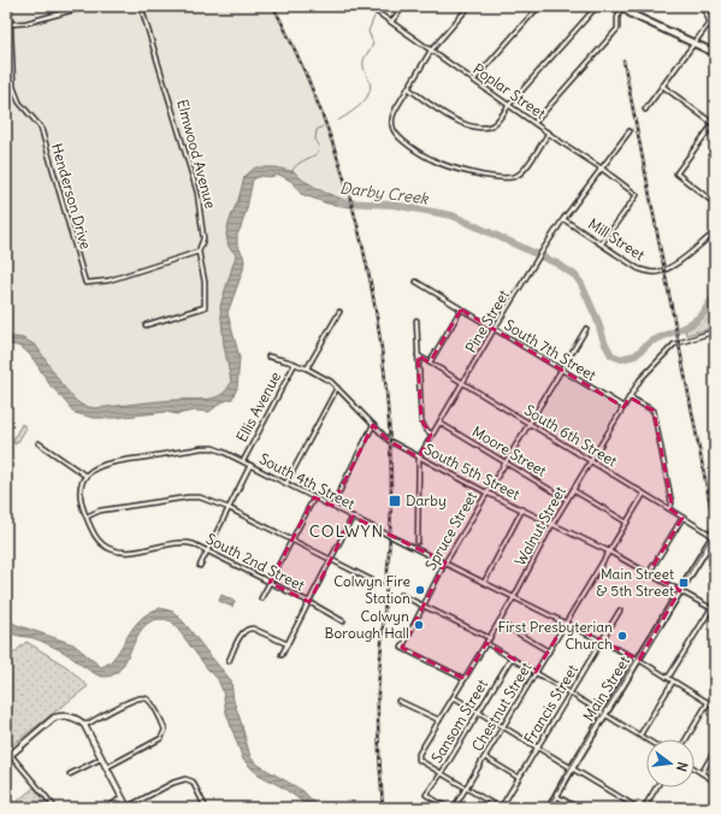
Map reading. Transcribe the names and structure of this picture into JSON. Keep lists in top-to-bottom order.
{
  "streets": {
    "main road": ["Main Street"],
    "street": [
      "Poplar Street",
      "Elmwood Avenue",
      "Henderson Drive",
      "Mill Street",
      "Pine Street",
      "South 7th Street",
      "Ellis Avenue",
      "South 6th Street",
      "Moore Street",
      "South 5th Street",
      "South 4th Street",
      "Walnut Street",
      "Spruce Street",
      "South 2nd Street",
      "Francis Street",
      "Chestnut Street",
      "Sansom Street"
    ]
  },
  "crossings": [
    ["Poplar Street", "Mill Street"],
    ["Poplar Street", "Pine Street"],
    ["Elmwood Avenue", "Henderson Drive"],
    ["Mill Street", "Pine Street"],
    ["Pine Street", "South 7th Street"],
    ["Pine Street", "South 6th Street"],
    ["Pine Street", "Moore Street"],
    ["Pine Street", "South 5th Street"],
    ["South 7th Street", "Walnut Street"],
    ["South 7th Street", "Spruce Street"],
    ["Ellis Avenue", "South 5th Street"],
    ["Ellis Avenue", "South 4th Street"],
    ["Ellis Avenue", "South 2nd Street"],
    ["South 6th Street", "Walnut Street"],
    ["South 6th Street", "Spruce Street"],
    ["South 6th Street", "Main Street"],
    ["South 6th Street", "Chestnut Street"],
    ["Moore Street", "Walnut Street"],
    ["Moore Street", "Spruce Street"],
    ["South 5th Street", "Walnut Street"],
    ["South 5th Street", "Spruce Street"],
    ["South 5th Street", "Main Street"],
    ["South 5th Street", "Chestnut Street"],
    ["South 4th Street", "Walnut Street"],
    ["South 4th Street", "Spruce Street"],
    ["South 4th Street", "Main Street"],
    ["South 4th Street", "Francis Street"],
    ["South 4th Street", "Chestnut Street"],
    ["Walnut Street", "Spruce Street"],
    ["Walnut Street", "Sansom Street"]
  ],
  "districts": ["COLWYN"],
  "water": ["Darby Creek"],
  "places": {
    "transit": ["Darby", "Main Street & 5th Street"],
    "other": ["Colwyn Fire Station", "Colwyn Borough Hall", "First Presbyterian Church"]
  },
  "north": "right"
}
